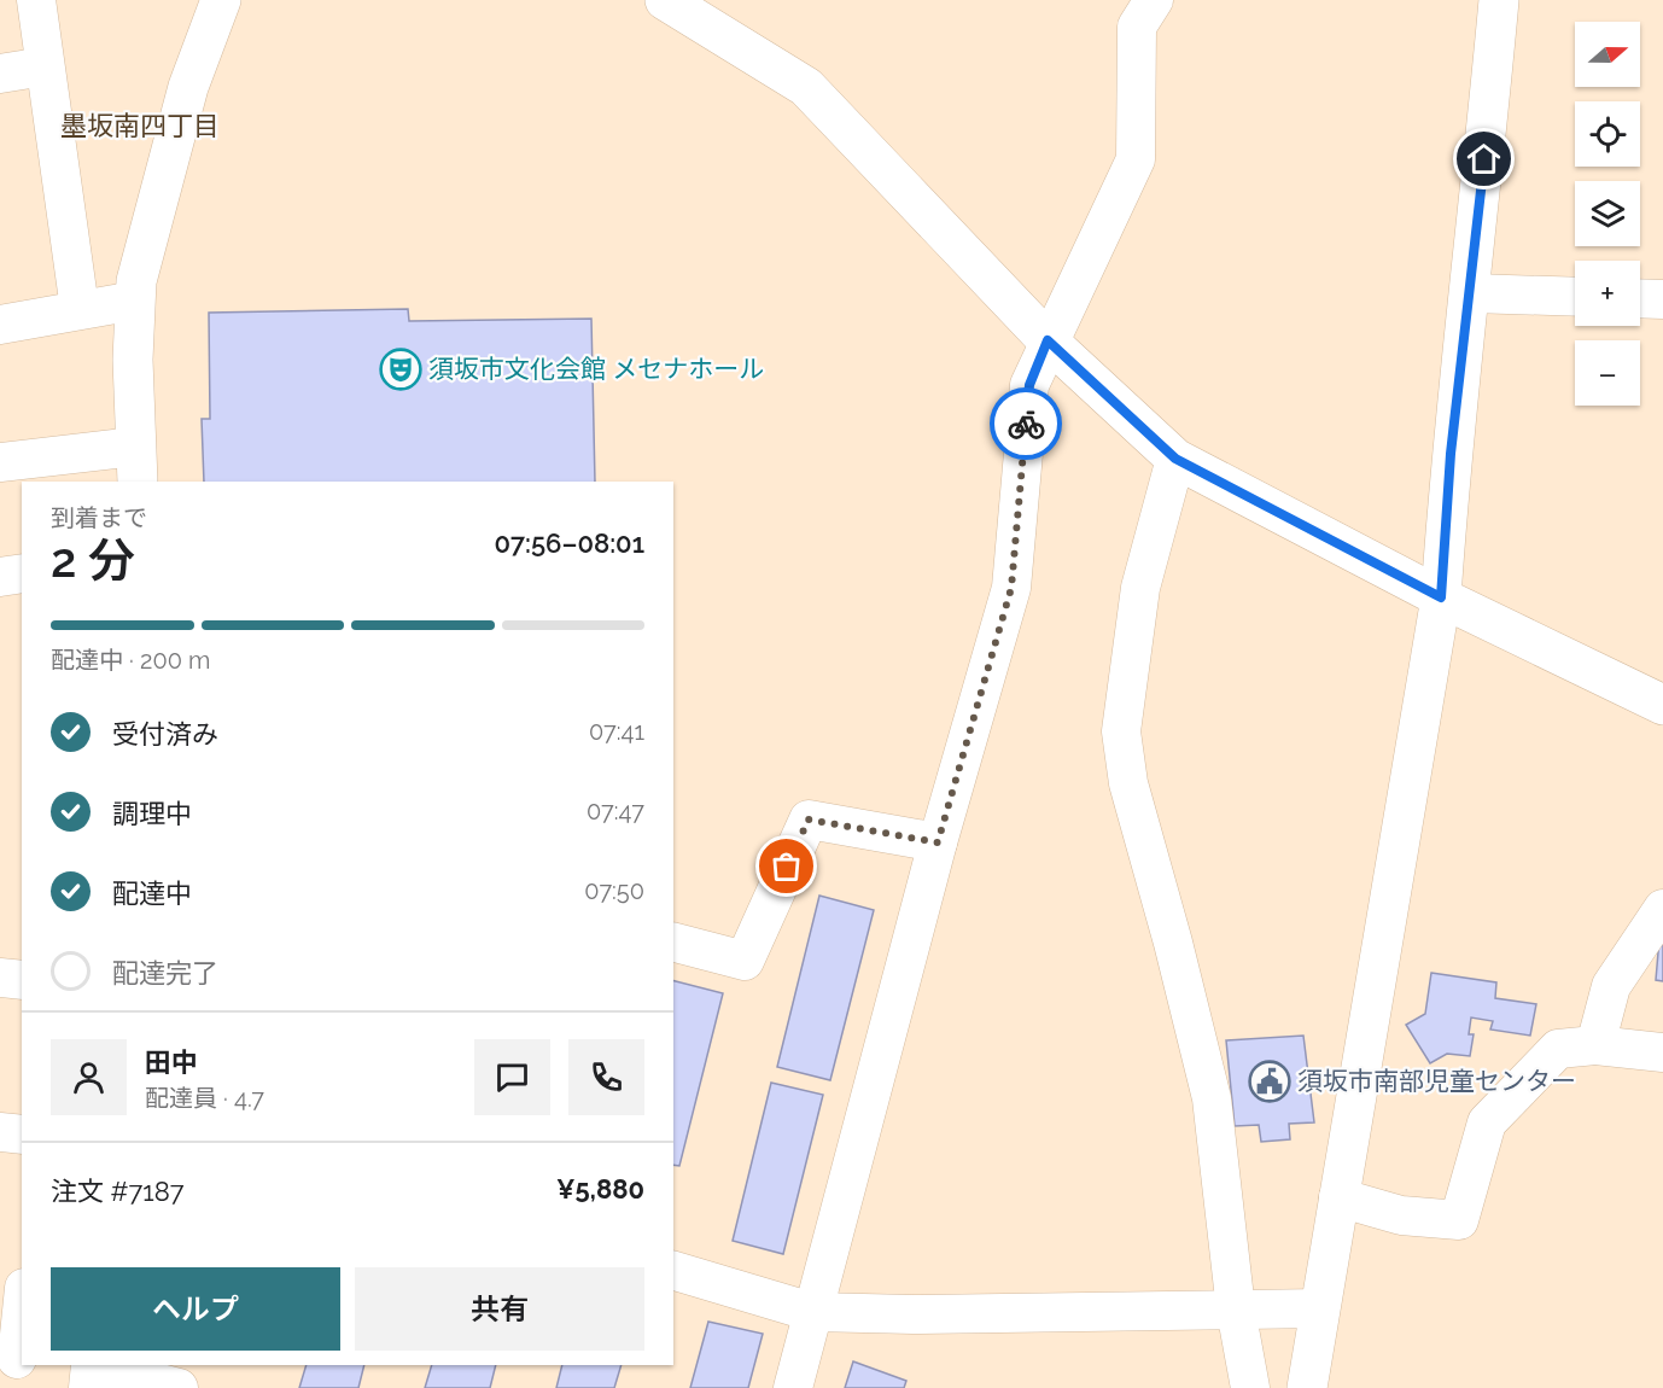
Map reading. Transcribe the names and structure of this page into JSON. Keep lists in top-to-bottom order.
{
  "districts": ["墨坂南四丁目"],
  "places": {
    "theatre": ["須坂市文化会館 メセナホール"],
    "public building": ["須坂市南部児童センター"]
  },
  "north": "right",
  "page": {
    "map_buttons": ["+", "−"],
    "heading": ["2 分", "到着まで", "07:56–08:01"],
    "panel": [
      "田中",
      "配達員 · 4.7",
      "注文 #7187",
      "¥5,880"
    ],
    "bar": "配達中 · 200 m",
    "list": [
      ["受付済み", "07:41"],
      ["調理中", "07:47"],
      ["配達中", "07:50"],
      "配達完了"
    ],
    "buttons": ["ヘルプ", "共有"]
  }
}
